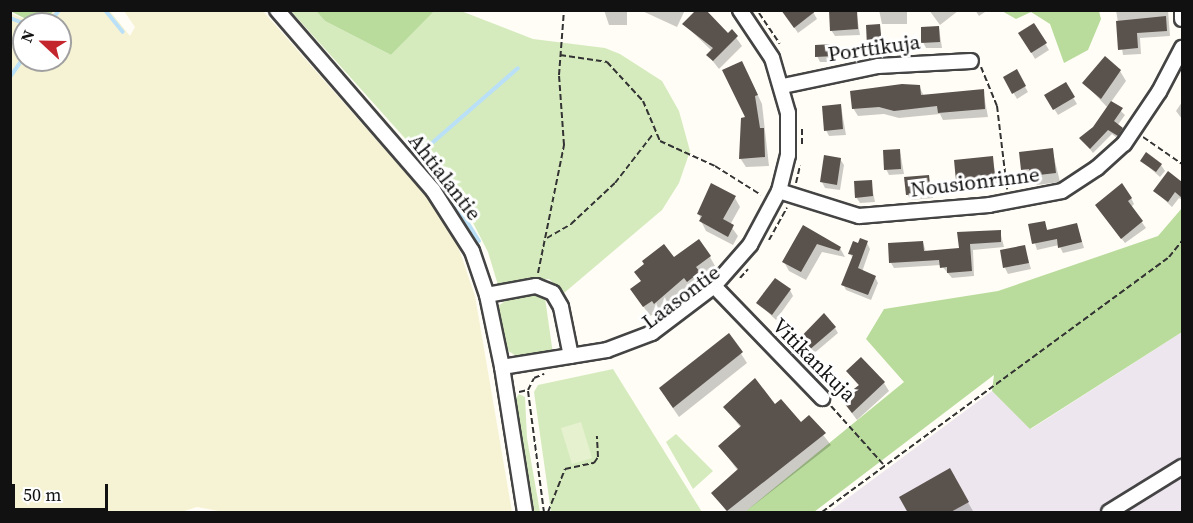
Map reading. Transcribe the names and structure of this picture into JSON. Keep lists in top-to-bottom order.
{
  "streets": {
    "street": [
      "Porttikuja",
      "Ahtialantie",
      "Nousionrinne",
      "Laasontie",
      "Vitikankuja"
    ]
  },
  "crossings": [
    ["Porttikuja", "Laasontie"],
    ["Ahtialantie", "Laasontie"],
    ["Nousionrinne", "Laasontie"],
    ["Laasontie", "Vitikankuja"]
  ],
  "scale_bar": "50 m",
  "north": "left"
}
